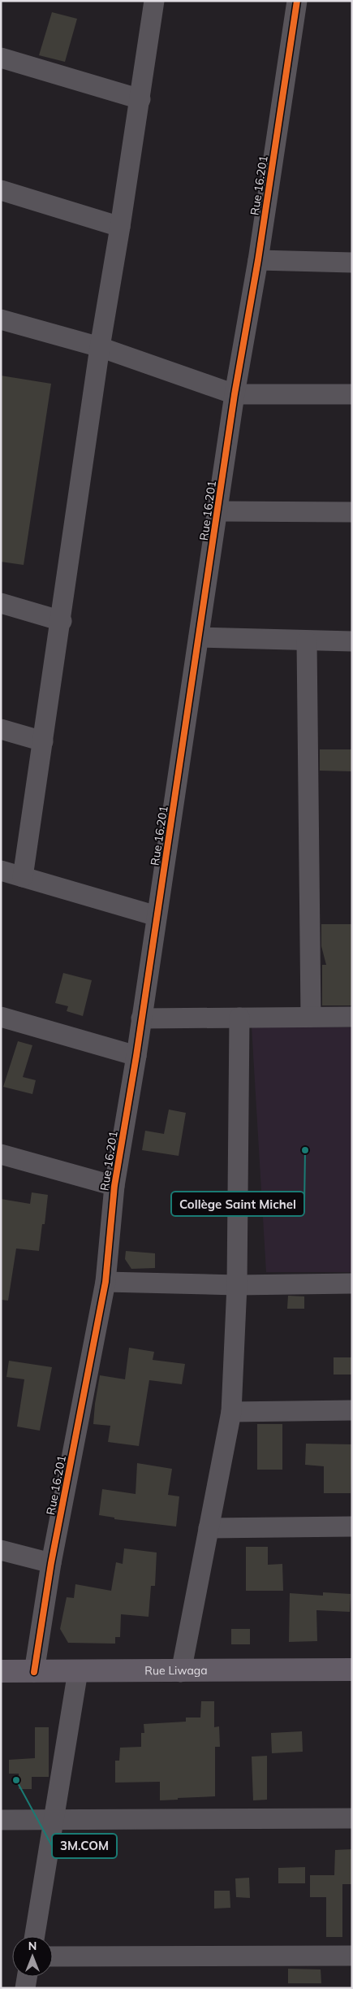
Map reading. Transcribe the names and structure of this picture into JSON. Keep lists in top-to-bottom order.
{
  "streets": {
    "main road": ["Rue Liwaga"],
    "street": ["Rue 16.201"]
  },
  "crossings": [
    ["Rue 16.201", "Rue Liwaga"]
  ],
  "places": ["Collège Saint Michel", "3M.COM"],
  "north": "top"
}
